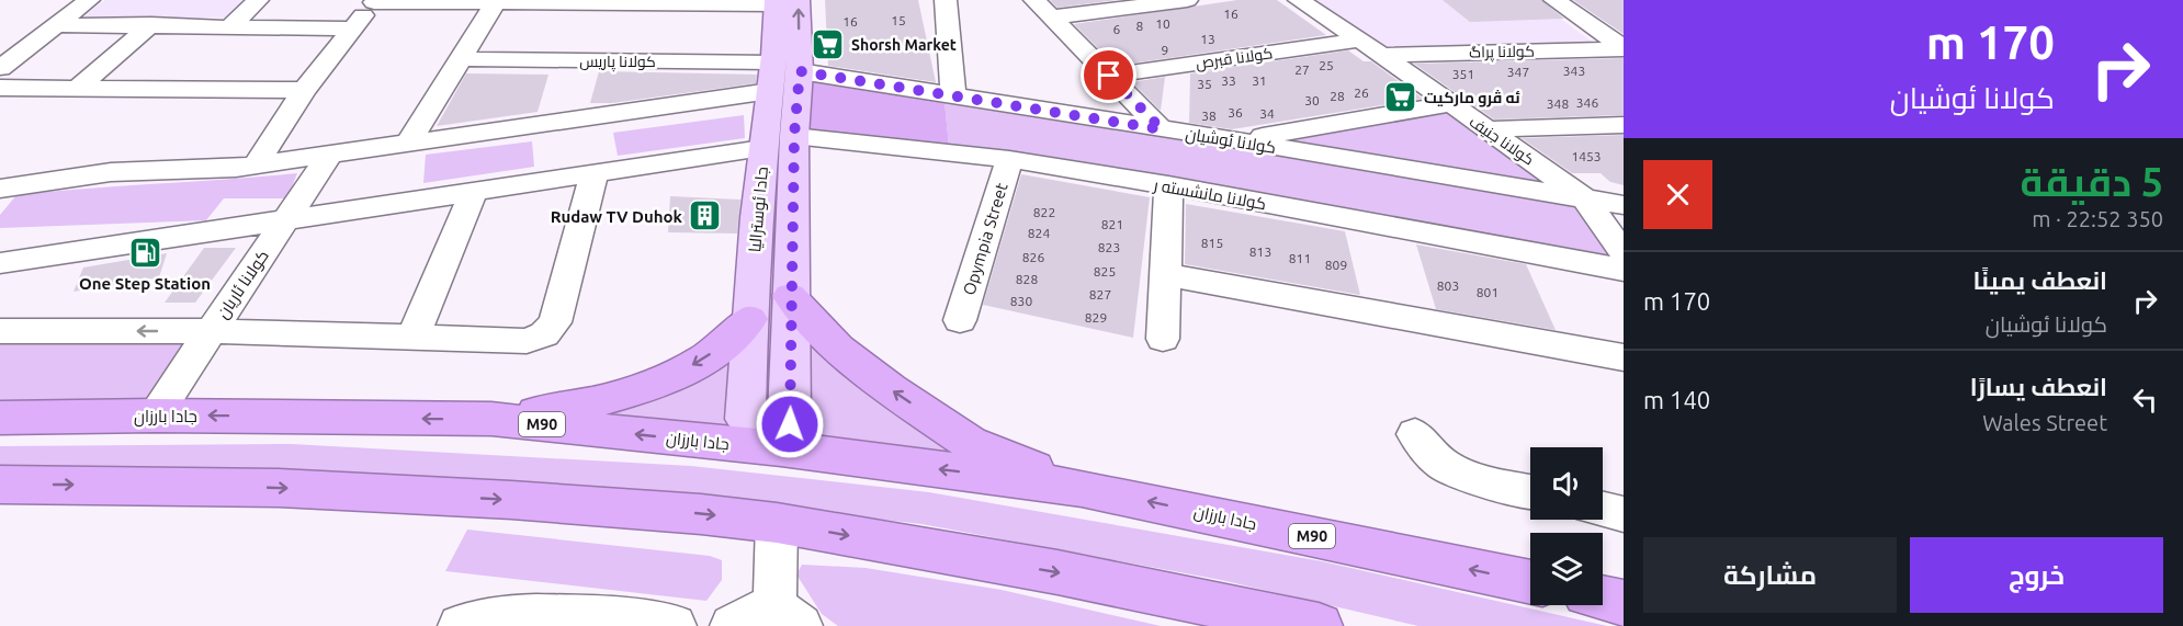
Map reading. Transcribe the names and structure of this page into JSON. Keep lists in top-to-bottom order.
{
  "streets": {
    "highway": ["جادا بارزان", "M90"],
    "main road": ["جادا ئوسترالیا"],
    "street": [
      "كولانا پراگ",
      "كولانا قبرص",
      "كولانا پاریس",
      "كولانا ئوشيان",
      "كولانا جنيف",
      "كولانا مانشسته ر",
      "Opympia Street",
      "كولانا ئاريان"
    ]
  },
  "crossings": [
    ["كولانا پراگ", "كولانا جنيف"],
    ["كولانا قبرص", "كولانا جنيف"],
    ["كولانا پاریس", "كولانا ئوشيان"],
    ["كولانا پاریس", "جادا ئوسترالیا"],
    ["كولانا ئوشيان", "كولانا جنيف"],
    ["كولانا ئوشيان", "جادا ئوسترالیا"],
    ["كولانا مانشسته ر", "جادا ئوسترالیا"],
    ["كولانا مانشسته ر", "Opympia Street"],
    ["كولانا ئاريان", "جادا بارزان"]
  ],
  "places": {
    "supermarket": ["Shorsh Market", "ئه ڤرو ماركيت"],
    "building": ["Rudaw TV Duhok"],
    "fuel station": ["One Step Station"]
  },
  "house_numbers": [
    "16",
    "15",
    "16",
    "10",
    "8",
    "6",
    "13",
    "9",
    "25",
    "27",
    "343",
    "347",
    "351",
    "33",
    "31",
    "35",
    "26",
    "28",
    "30",
    "346",
    "348",
    "36",
    "34",
    "38",
    "1453",
    "822",
    "821",
    "824",
    "815",
    "823",
    "813",
    "826",
    "811",
    "809",
    "825",
    "828",
    "803",
    "801",
    "827",
    "830",
    "829"
  ],
  "page": {
    "turn": ["170 m", "كولانا ئوشيان"],
    "heading": ["5 دقيقة", "350 m · 22:52"],
    "list": [
      {
        "name": "انعطف يمينًا",
        "note": "كولانا ئوشيان",
        "value": "170 m"
      },
      {
        "name": "انعطف يسارًا",
        "note": "Wales Street",
        "value": "140 m"
      }
    ],
    "buttons": ["خروج", "مشاركة"]
  }
}
